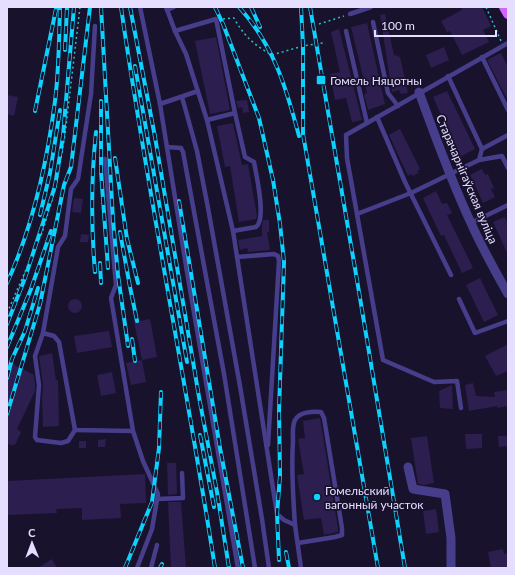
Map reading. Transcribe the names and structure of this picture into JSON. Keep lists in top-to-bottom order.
{
  "streets": {
    "street": ["Старачарнігаўская вуліца"]
  },
  "places": {
    "transit": ["Гомель Няцотны"],
    "other": ["Гомельский вагонный участок"]
  },
  "scale_bar": "100 m",
  "north": "top"
}
